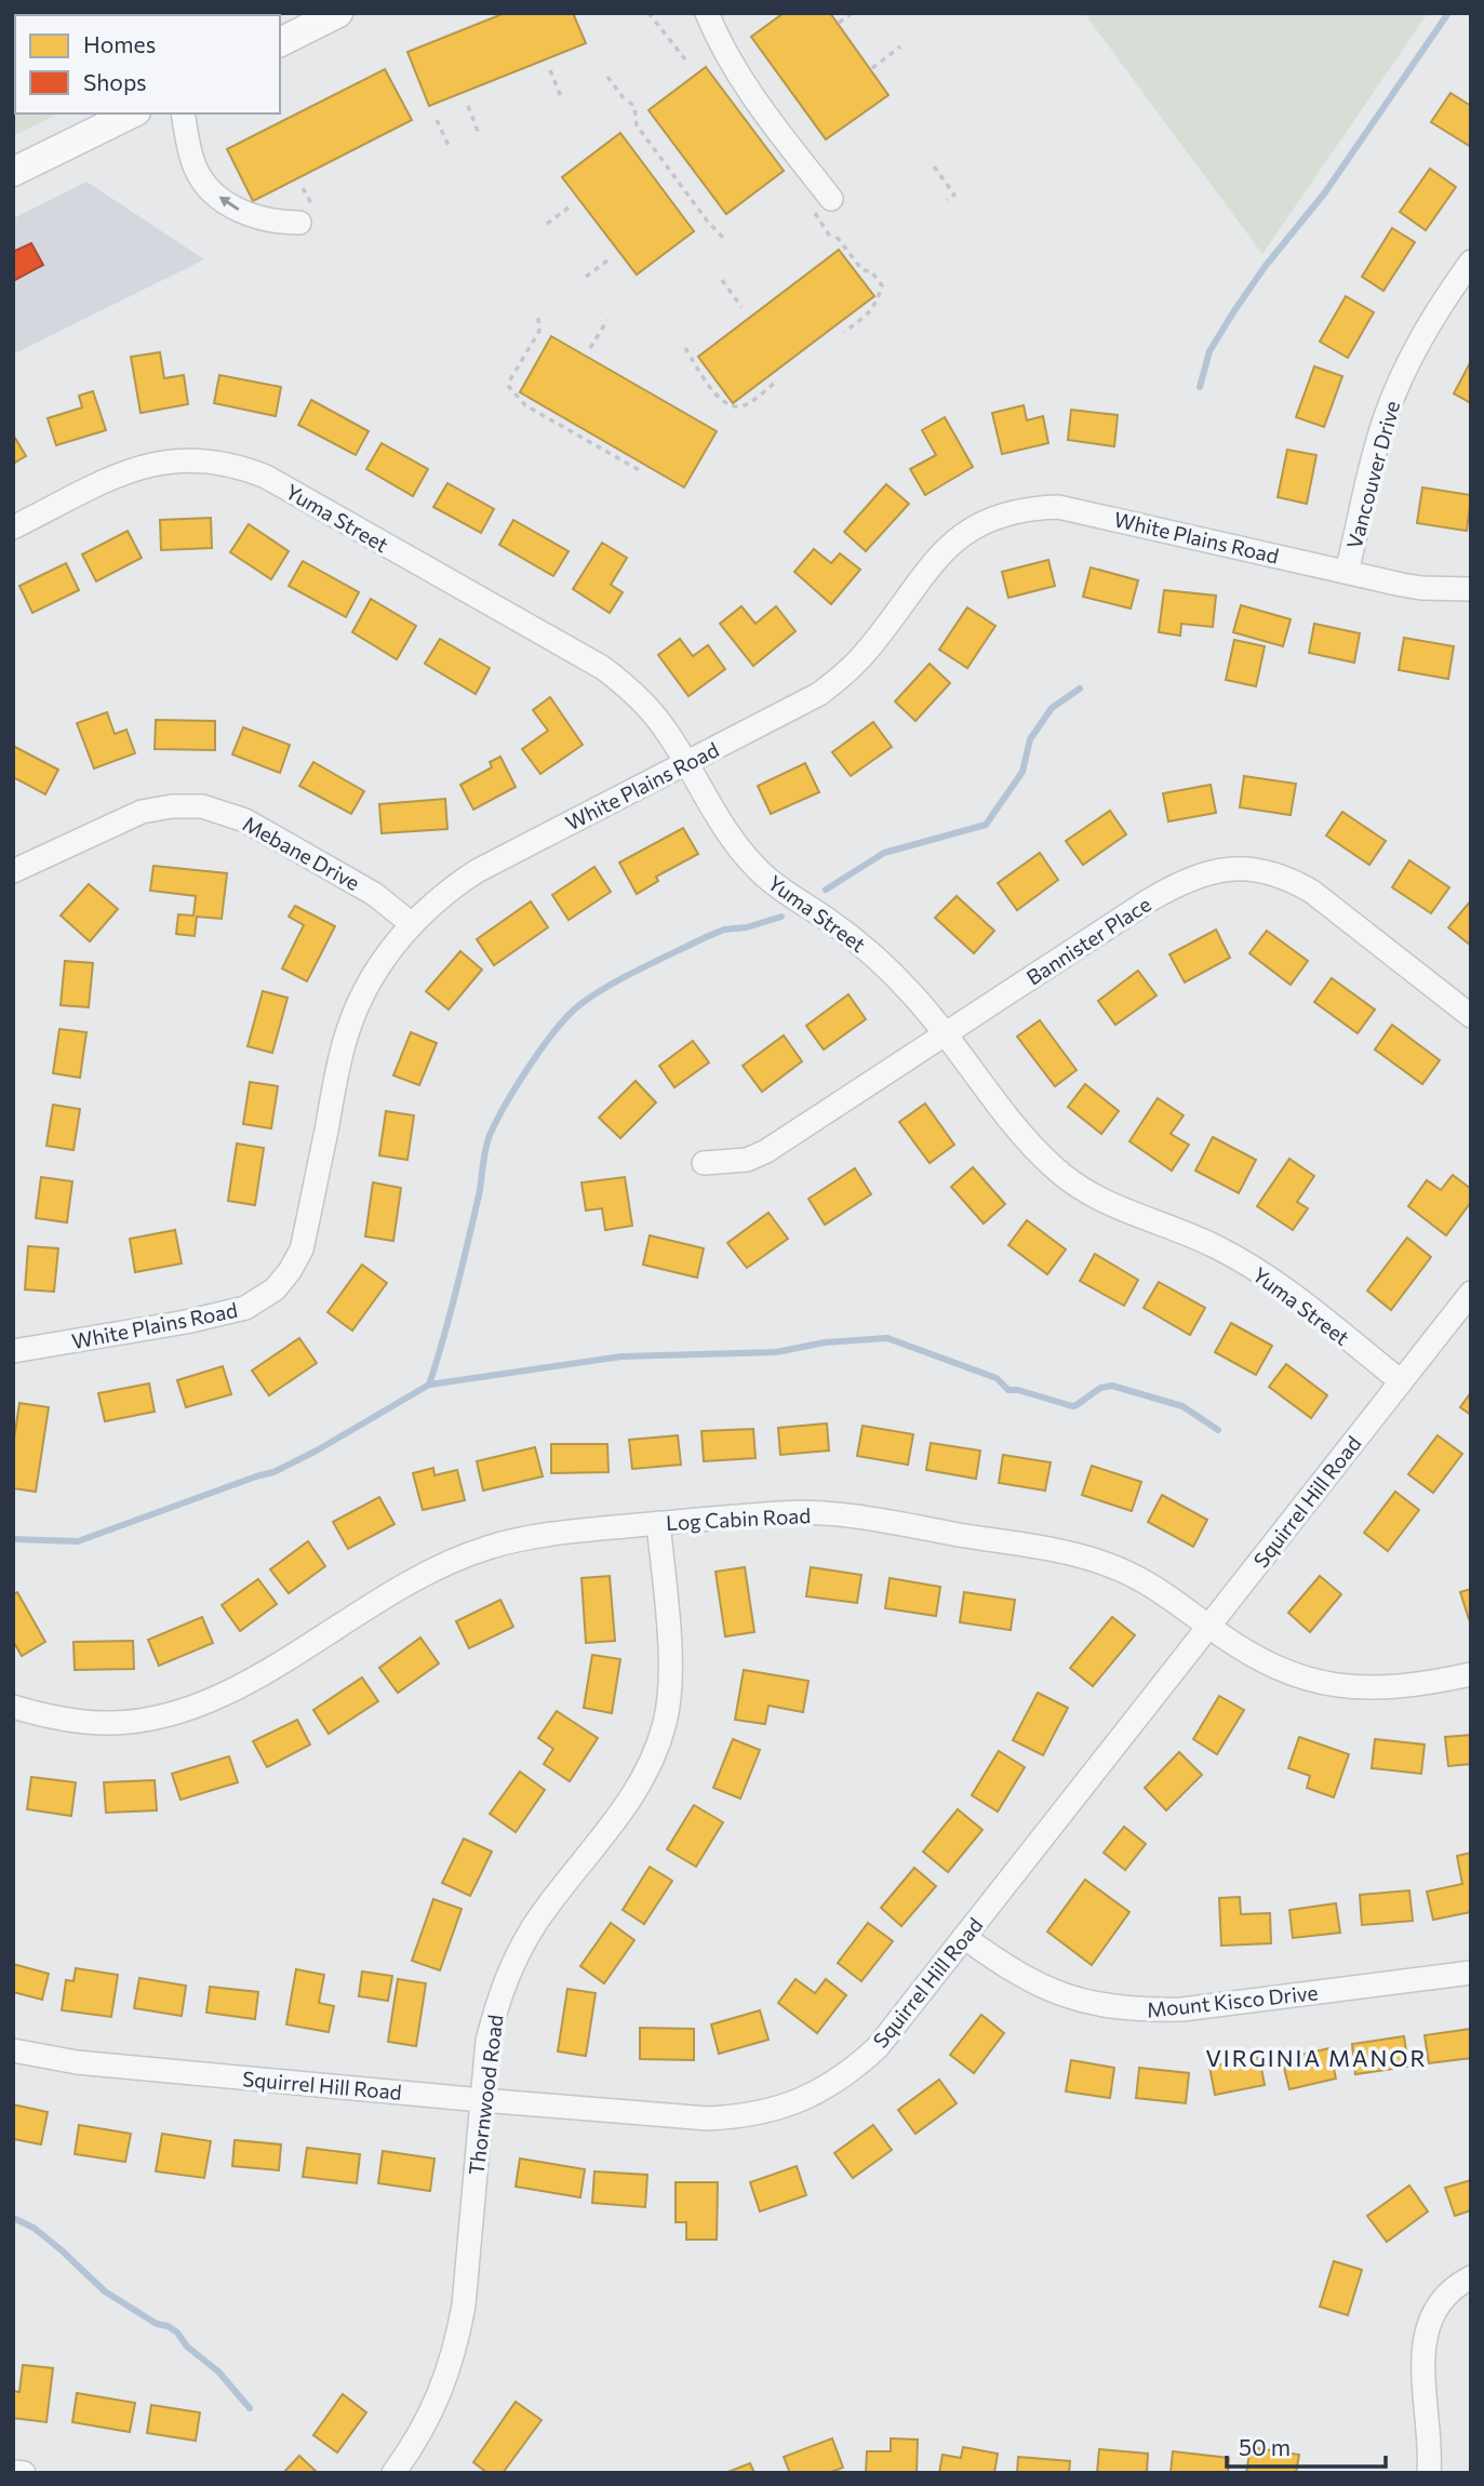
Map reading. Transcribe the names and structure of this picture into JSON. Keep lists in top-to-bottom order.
{
  "streets": {
    "street": [
      "Vancouver Drive",
      "Yuma Street",
      "White Plains Road",
      "Mebane Drive",
      "Bannister Place",
      "Squirrel Hill Road",
      "Log Cabin Road",
      "Mount Kisco Drive",
      "Thornwood Road"
    ]
  },
  "crossings": [
    ["Vancouver Drive", "White Plains Road"],
    ["Yuma Street", "White Plains Road"],
    ["Yuma Street", "Bannister Place"],
    ["Yuma Street", "Squirrel Hill Road"],
    ["White Plains Road", "Mebane Drive"],
    ["Squirrel Hill Road", "Log Cabin Road"],
    ["Squirrel Hill Road", "Mount Kisco Drive"],
    ["Squirrel Hill Road", "Thornwood Road"],
    ["Log Cabin Road", "Thornwood Road"]
  ],
  "districts": ["VIRGINIA MANOR"],
  "legend": ["Homes", "Shops"],
  "scale_bar": "50 m"
}
